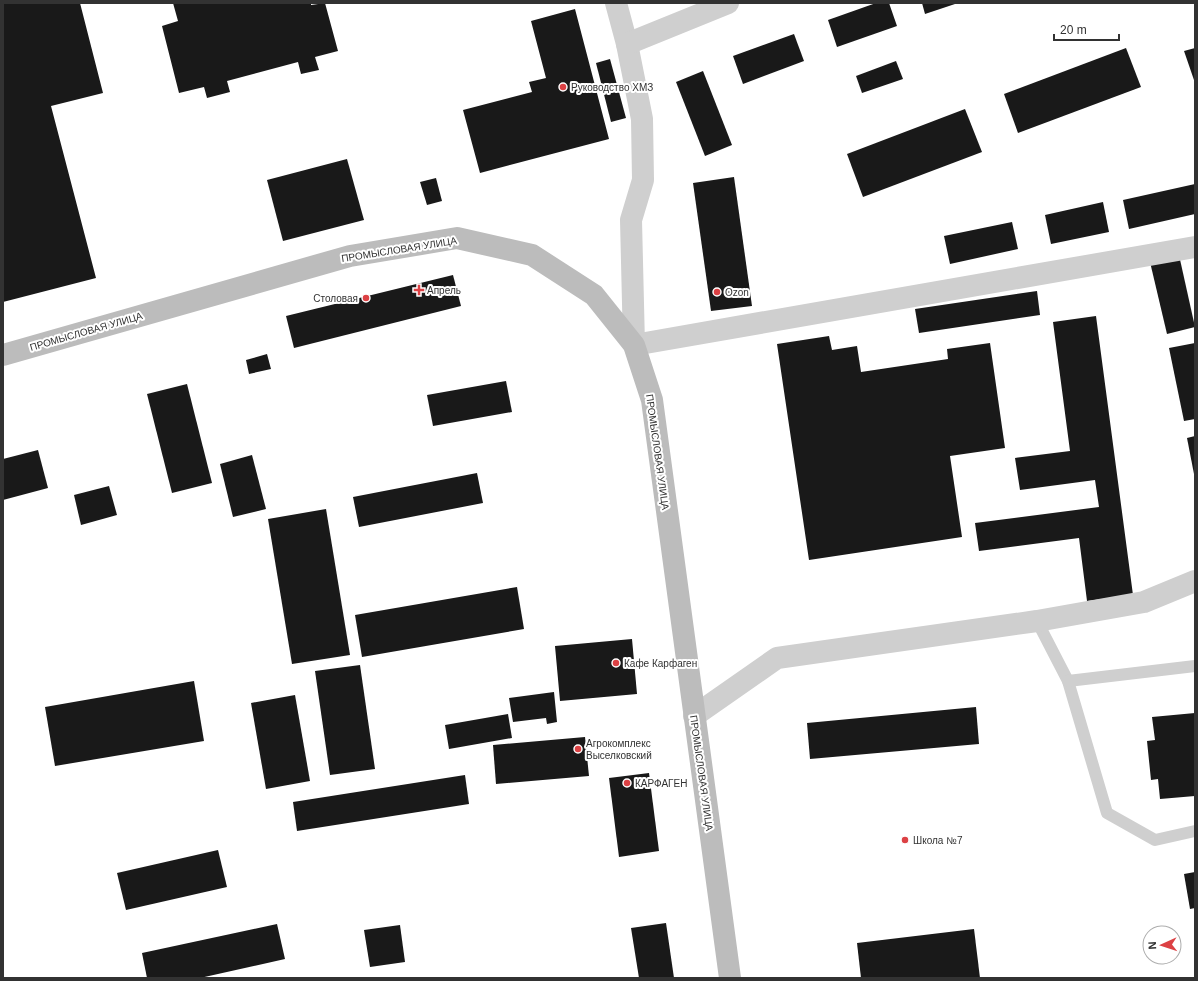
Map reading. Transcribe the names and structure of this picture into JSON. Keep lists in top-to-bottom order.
{
  "streets": {
    "main road": ["ПРОМЫСЛОВАЯ УЛИЦА"]
  },
  "places": {
    "other": [
      "Руководство ХМЗ",
      "Ozon",
      "Столовая",
      "Кафе Карфаген",
      "Агрокомплекс Выселковский",
      "КАРФАГЕН",
      "Школа №7"
    ],
    "health": ["Апрель"]
  },
  "scale_bar": "20 m",
  "north": "left"
}
